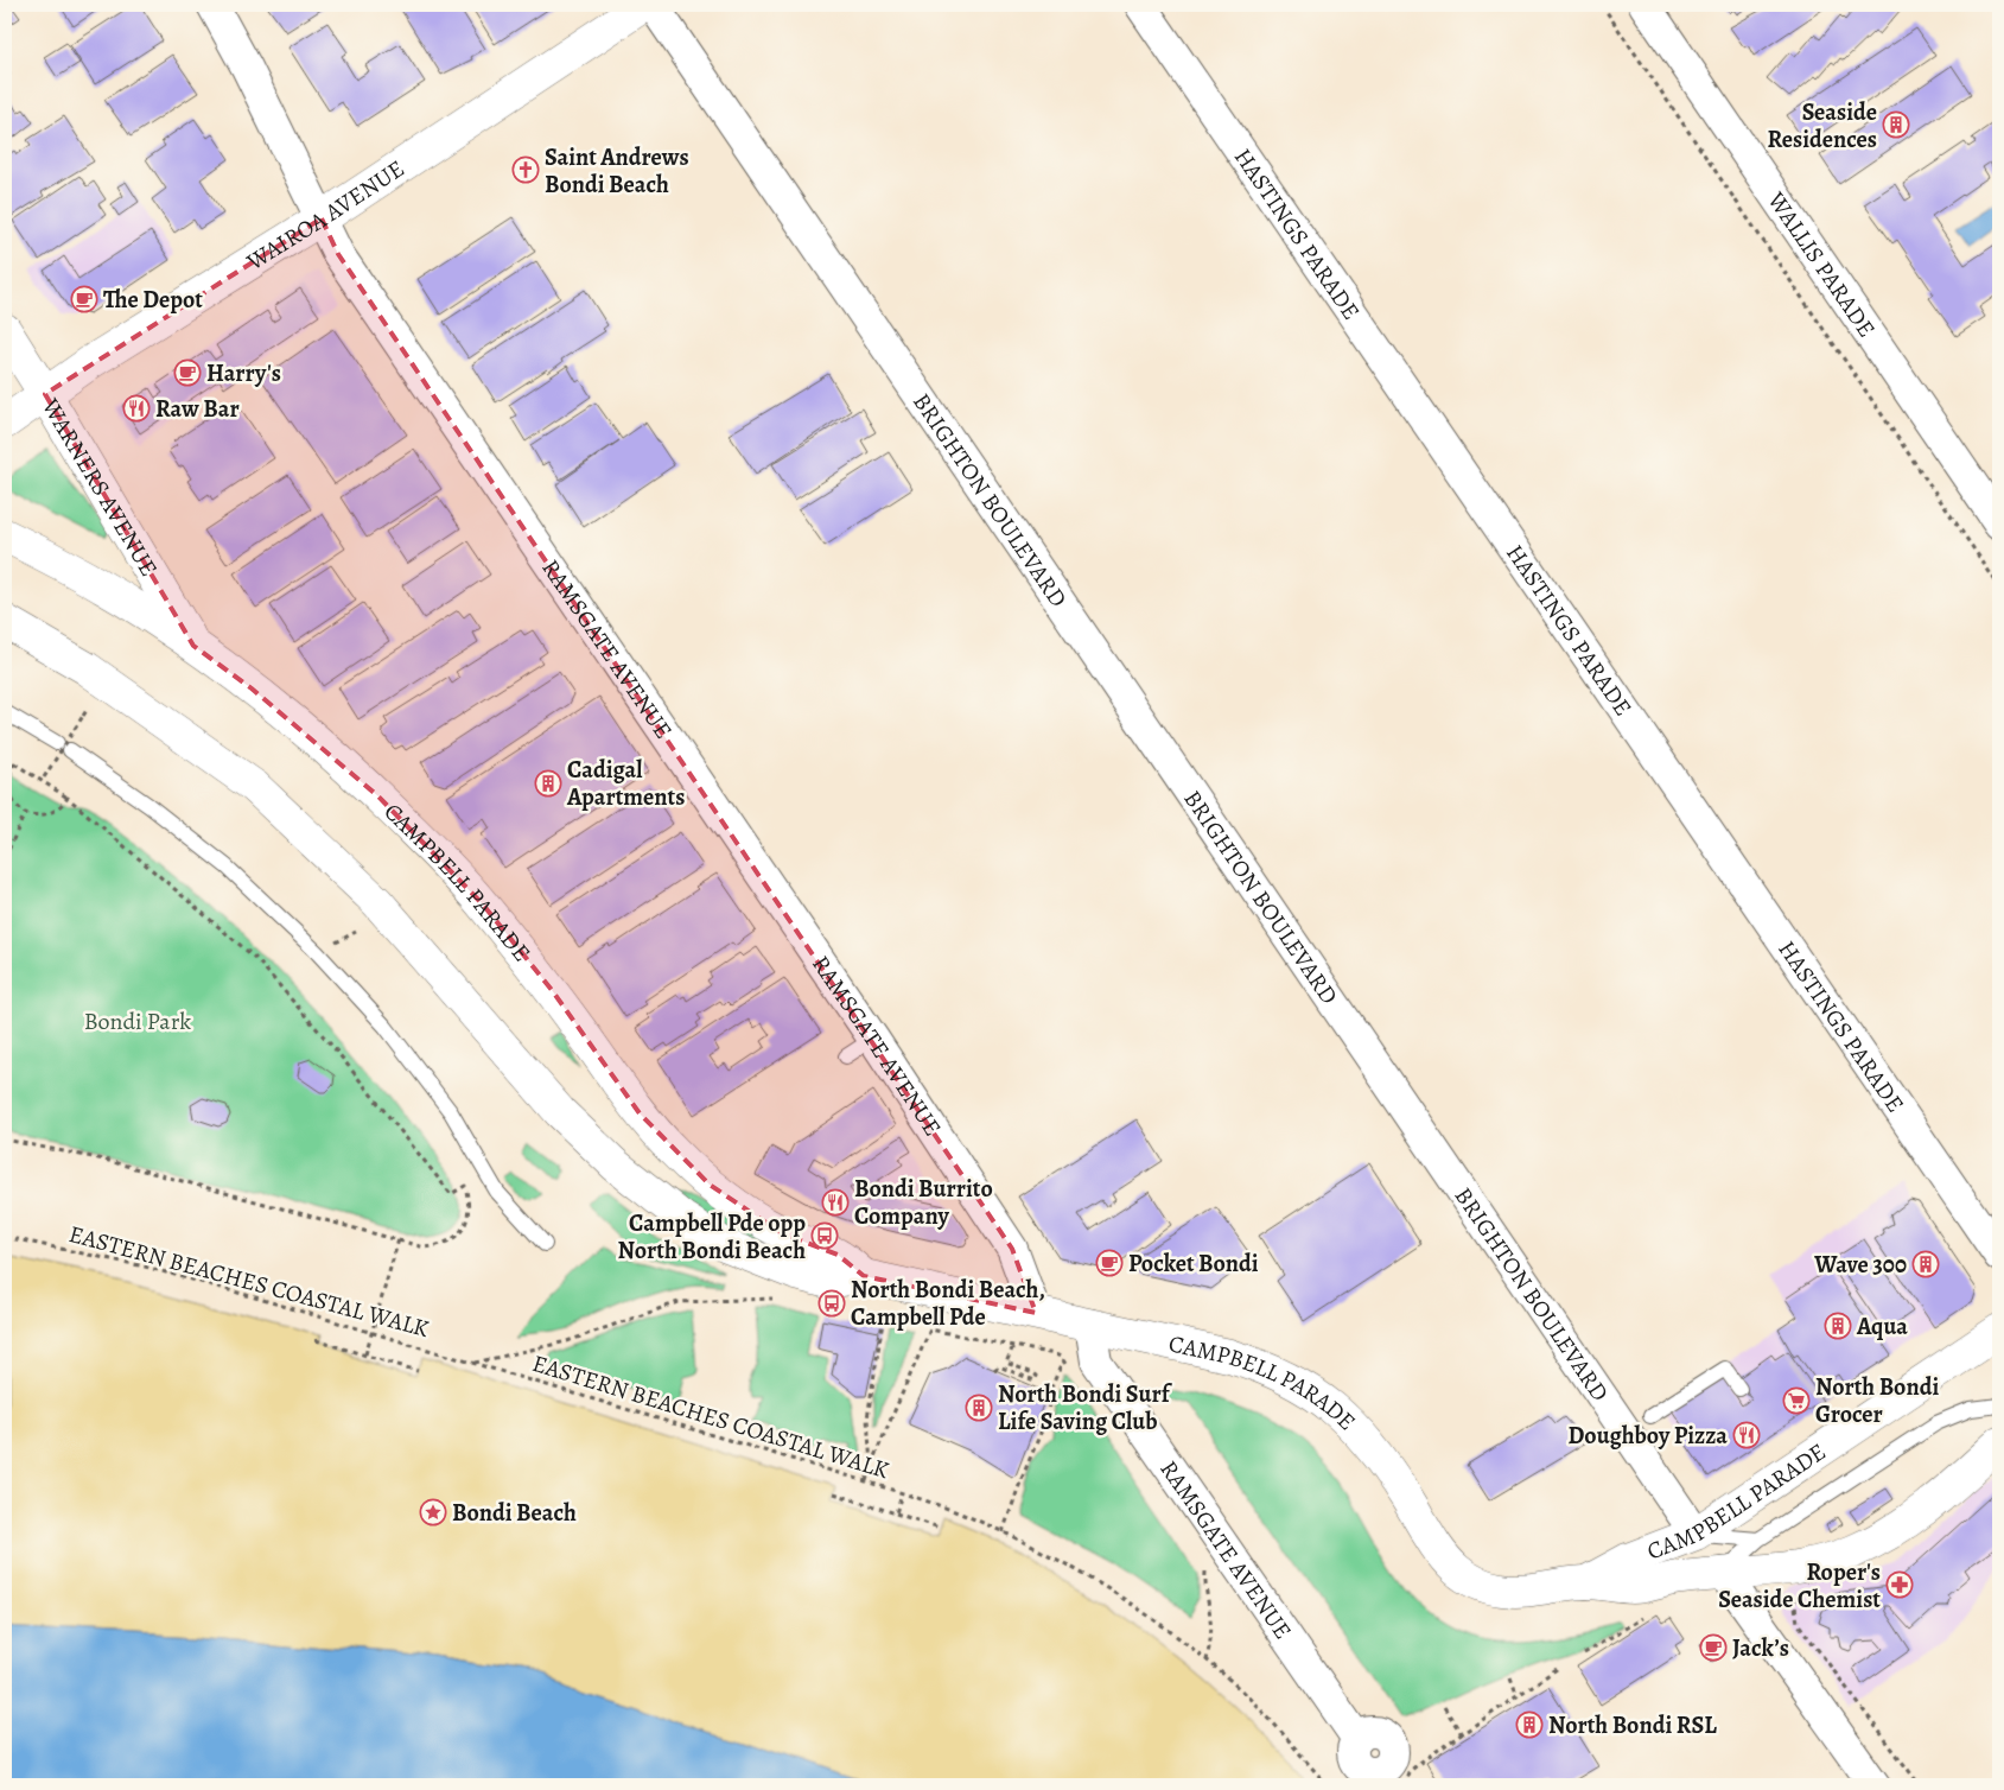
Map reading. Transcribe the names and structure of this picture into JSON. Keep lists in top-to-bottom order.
{
  "streets": {
    "street": [
      "WAIROA AVENUE",
      "HASTINGS PARADE",
      "WALLIS PARADE",
      "WARNERS AVENUE",
      "BRIGHTON BOULEVARD",
      "RAMSGATE AVENUE",
      "CAMPBELL PARADE"
    ],
    "path": ["EASTERN BEACHES COASTAL WALK"]
  },
  "crossings": [
    ["WAIROA AVENUE", "WARNERS AVENUE"],
    ["WAIROA AVENUE", "RAMSGATE AVENUE"],
    ["WARNERS AVENUE", "CAMPBELL PARADE"],
    ["BRIGHTON BOULEVARD", "CAMPBELL PARADE"],
    ["RAMSGATE AVENUE", "CAMPBELL PARADE"]
  ],
  "parks": ["Bondi Park"],
  "places": {
    "building": [
      "Seaside Residences",
      "Cadigal Apartments",
      "Wave 300",
      "Aqua",
      "North Bondi Surf Life Saving Club",
      "North Bondi RSL"
    ],
    "church": ["Saint Andrews Bondi Beach"],
    "cafe": [
      "The Depot",
      "Harry's",
      "Pocket Bondi",
      "Jack’s"
    ],
    "restaurant": ["Raw Bar", "Bondi Burrito Company", "Doughboy Pizza"],
    "bus stop": ["Campbell Pde opp North Bondi Beach", "North Bondi Beach, Campbell Pde"],
    "supermarket": ["North Bondi Grocer"],
    "place": ["Bondi Beach"],
    "pharmacy": ["Roper's Seaside Chemist"]
  }
}
